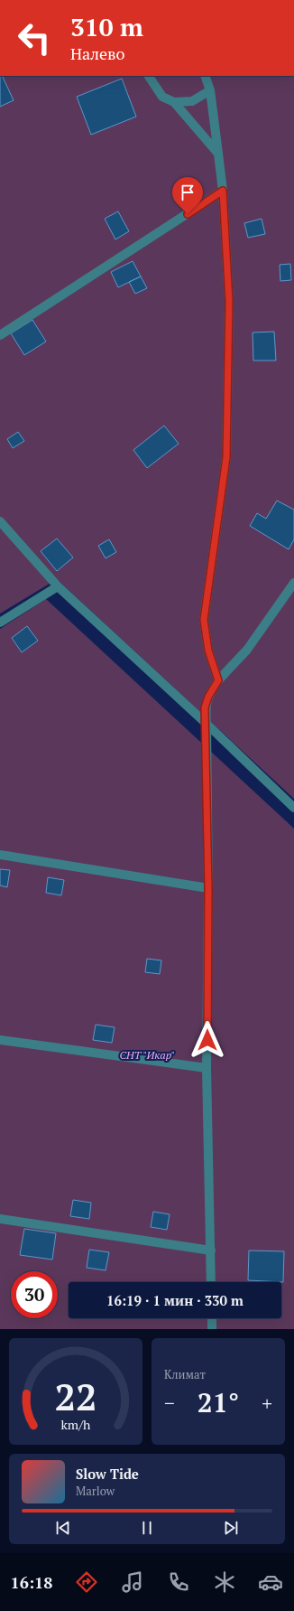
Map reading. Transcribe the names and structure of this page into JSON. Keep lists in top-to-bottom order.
{
  "parks": ["СНТ \"Икар\""],
  "page": {
    "turn": ["310 m", "Налево"],
    "limit": "30",
    "trip": "16:19 · 1 мин · 330 m",
    "tile": "Климат",
    "heat": ["−", "21°", "+"],
    "song": ["Slow Tide", "Marlow"],
    "tabs": "16:18",
    "gauge": ["22", "km/h"]
  }
}
